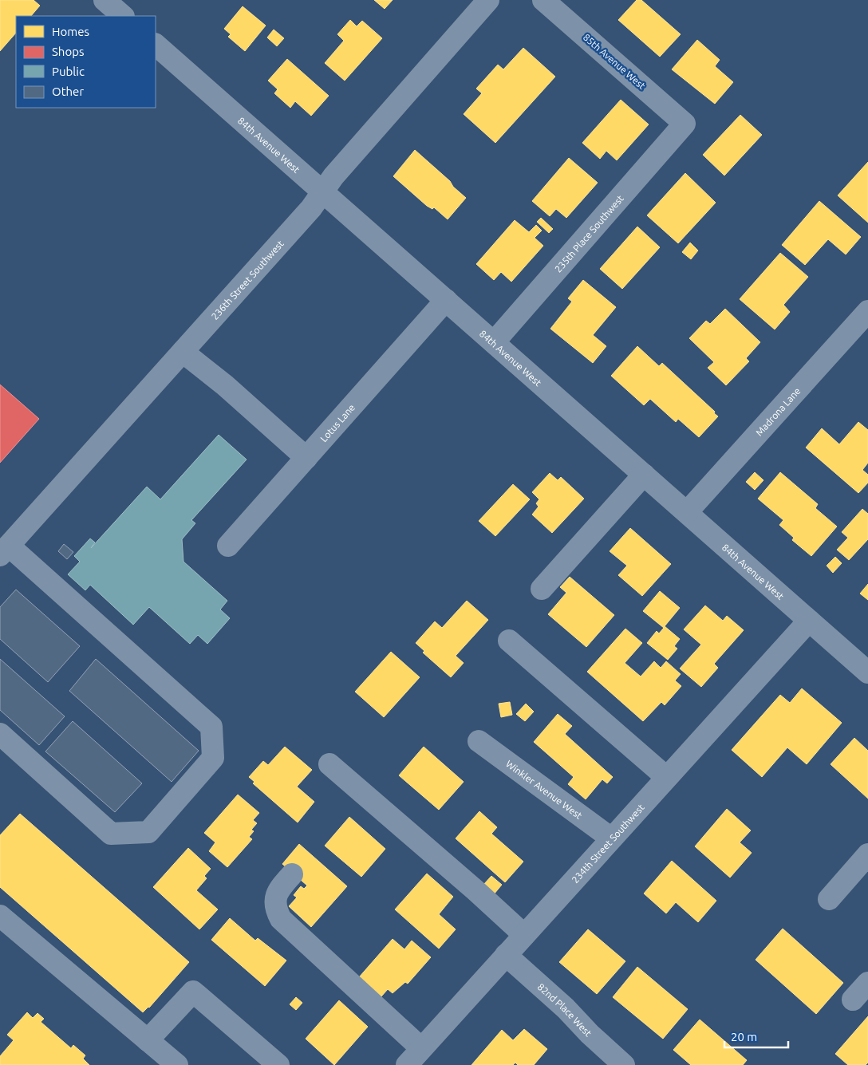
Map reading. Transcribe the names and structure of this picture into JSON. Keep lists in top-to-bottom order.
{
  "streets": {
    "street": [
      "85th Avenue West",
      "84th Avenue West",
      "235th Place Southwest",
      "236th Street Southwest",
      "Madrona Lane",
      "Lotus Lane",
      "Winkler Avenue West",
      "234th Street Southwest",
      "82nd Place West"
    ]
  },
  "crossings": [
    ["85th Avenue West", "235th Place Southwest"],
    ["84th Avenue West", "235th Place Southwest"],
    ["84th Avenue West", "236th Street Southwest"],
    ["84th Avenue West", "Madrona Lane"],
    ["84th Avenue West", "Lotus Lane"],
    ["84th Avenue West", "234th Street Southwest"],
    ["Winkler Avenue West", "234th Street Southwest"],
    ["234th Street Southwest", "82nd Place West"]
  ],
  "legend": [
    "Homes",
    "Shops",
    "Public",
    "Other"
  ],
  "scale_bar": "20 m"
}
